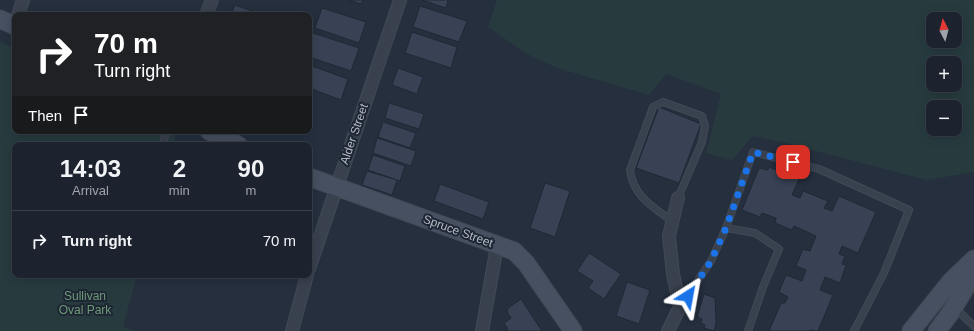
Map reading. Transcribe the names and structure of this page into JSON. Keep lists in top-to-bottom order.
{
  "streets": {
    "street": ["Alder Street", "Spruce Street"]
  },
  "crossings": [
    ["Alder Street", "Spruce Street"]
  ],
  "parks": ["Sullivan Oval Park"],
  "north": "top",
  "page": {
    "map_buttons": ["+", "−"],
    "turn": ["70 m", "Turn right"],
    "then": "Then",
    "eta": [
      "14:03",
      "Arrival",
      "2",
      "min",
      "90",
      "m"
    ],
    "list": [
      {
        "name": "Turn right",
        "value": "70 m"
      }
    ]
  }
}
